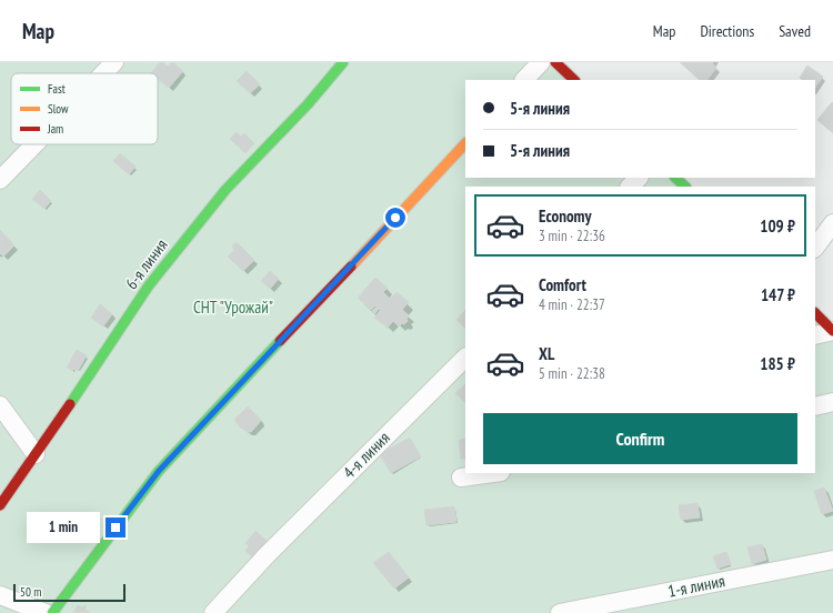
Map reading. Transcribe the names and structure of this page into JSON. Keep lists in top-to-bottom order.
{
  "streets": {
    "street": ["6-я линия", "4-я линия", "1-я линия"]
  },
  "parks": ["СНТ \"Урожай\""],
  "legend": ["Fast", "Slow", "Jam"],
  "scale_bar": "50 m",
  "page": {
    "header": "Map",
    "nav": ["Map", "Directions", "Saved"],
    "banner": ["5-я линия", "5-я линия"],
    "list": [
      {
        "name": "Economy",
        "note": "3 min · 22:36",
        "value": "109 ₽"
      },
      {
        "name": "Comfort",
        "note": "4 min · 22:37",
        "value": "147 ₽"
      },
      {
        "name": "XL",
        "note": "5 min · 22:38",
        "value": "185 ₽"
      }
    ],
    "buttons": "Confirm",
    "bubble": "1 min",
    "scale": "50 m"
  }
}
